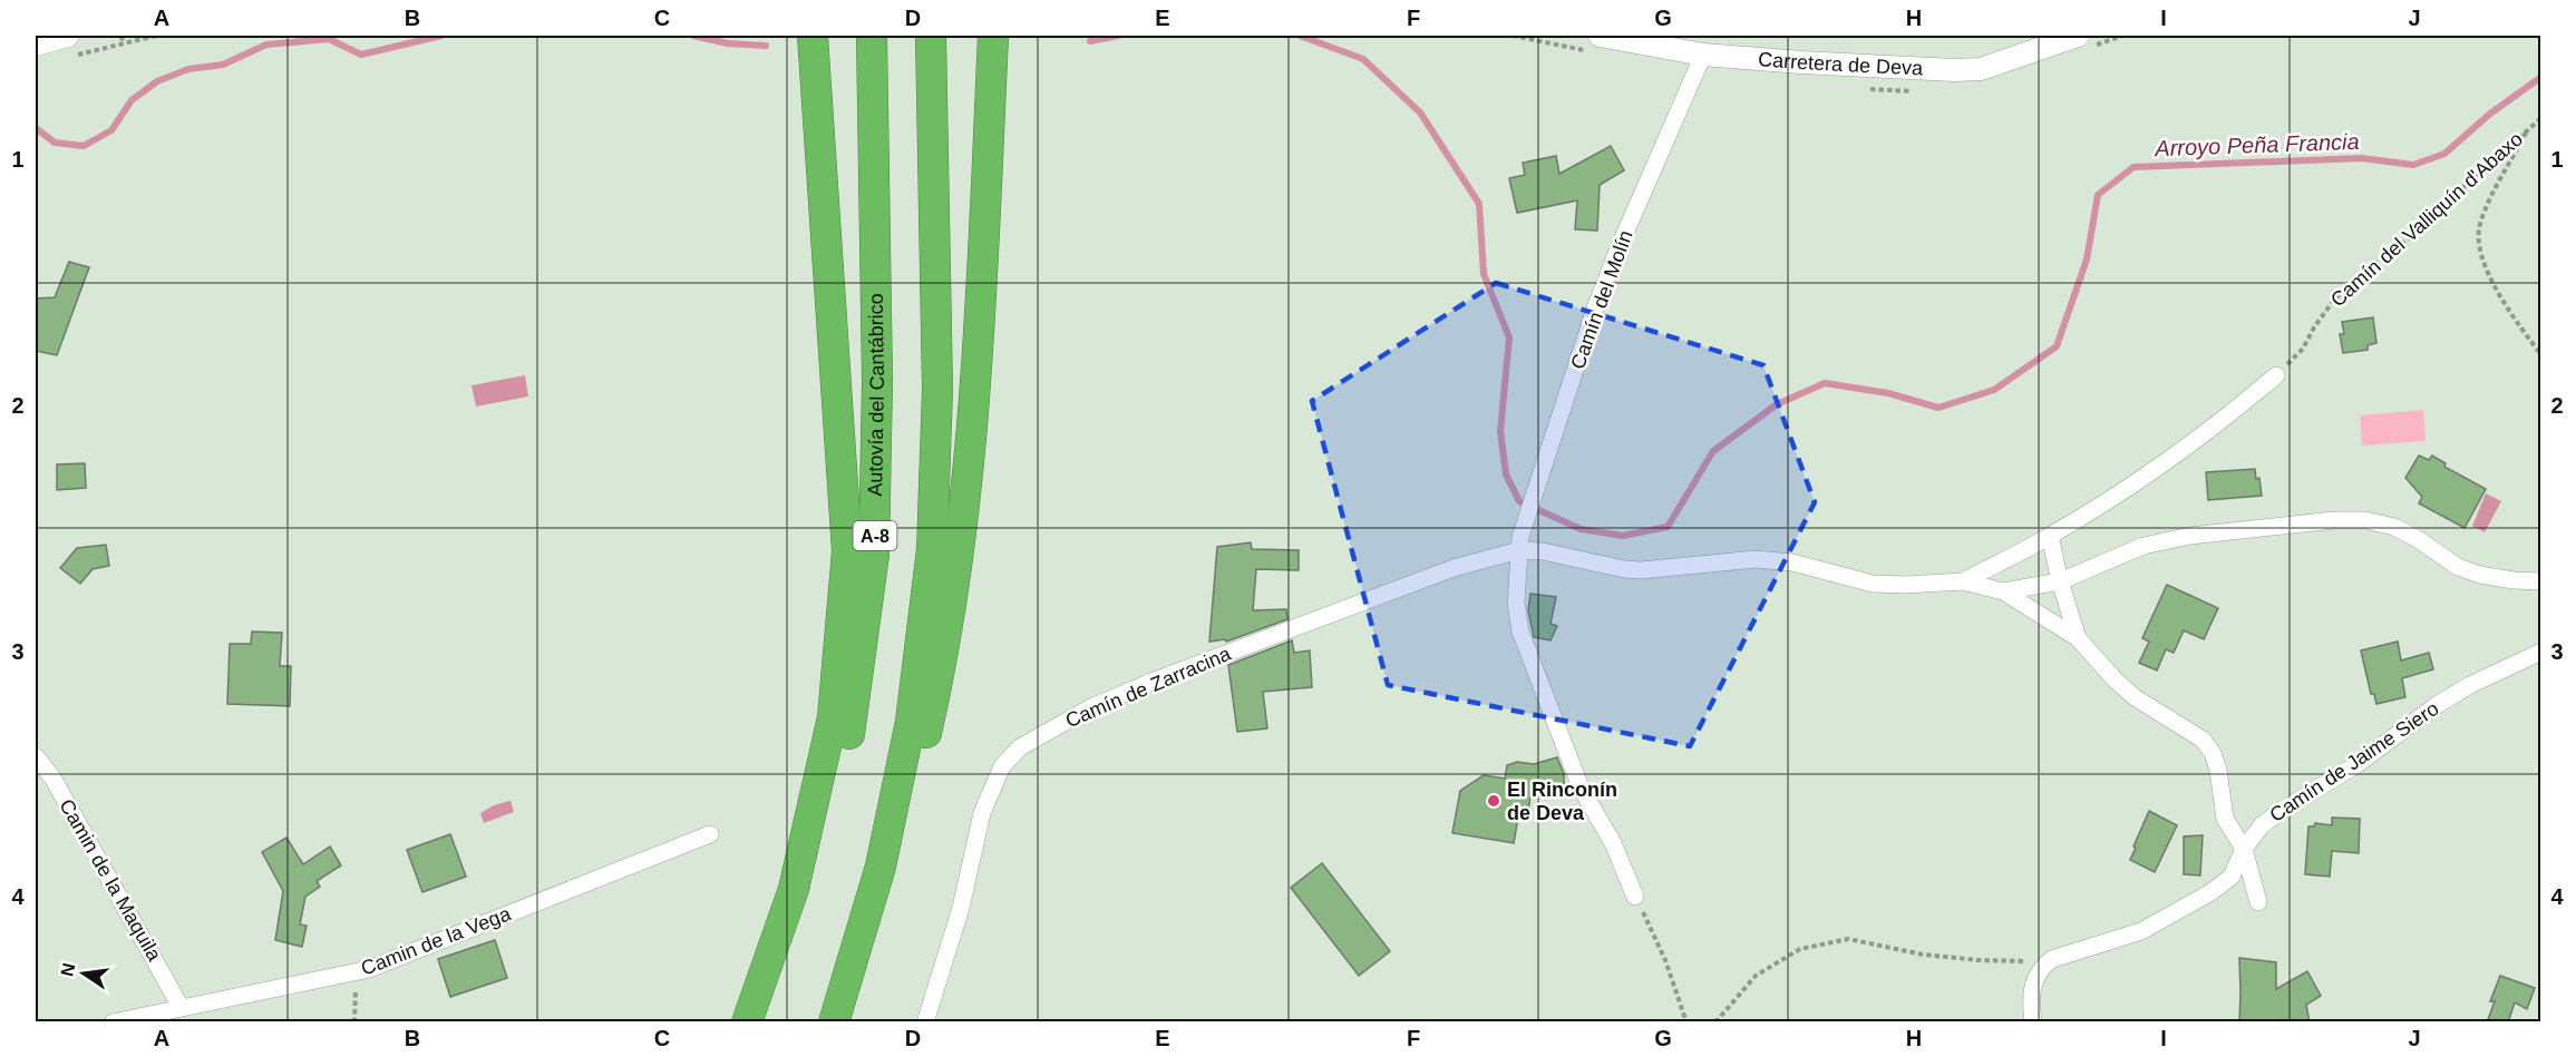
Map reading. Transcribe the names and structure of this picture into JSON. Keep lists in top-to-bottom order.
{
  "streets": {
    "highway": ["Autovía del Cantábrico", "A-8"],
    "street": [
      "Carretera de Deva",
      "Camín del Molín",
      "Camín de Zarracina",
      "Camín de Jaime Siero",
      "Camin de la Maquila",
      "Camin de la Vega"
    ],
    "path": ["Camín del Valliquín d'Abaxo"]
  },
  "crossings": [
    ["Carretera de Deva", "Camín del Molín"],
    ["Camín del Molín", "Camín de Zarracina"],
    ["Camin de la Maquila", "Camin de la Vega"]
  ],
  "water": ["Arroyo Peña Francia"],
  "places": ["El Rinconín de Deva"],
  "north": "left",
  "grid": {
    "columns": [
      "A",
      "B",
      "C",
      "D",
      "E",
      "F",
      "G",
      "H",
      "I",
      "J"
    ],
    "rows": [
      "1",
      "2",
      "3",
      "4"
    ]
  }
}
